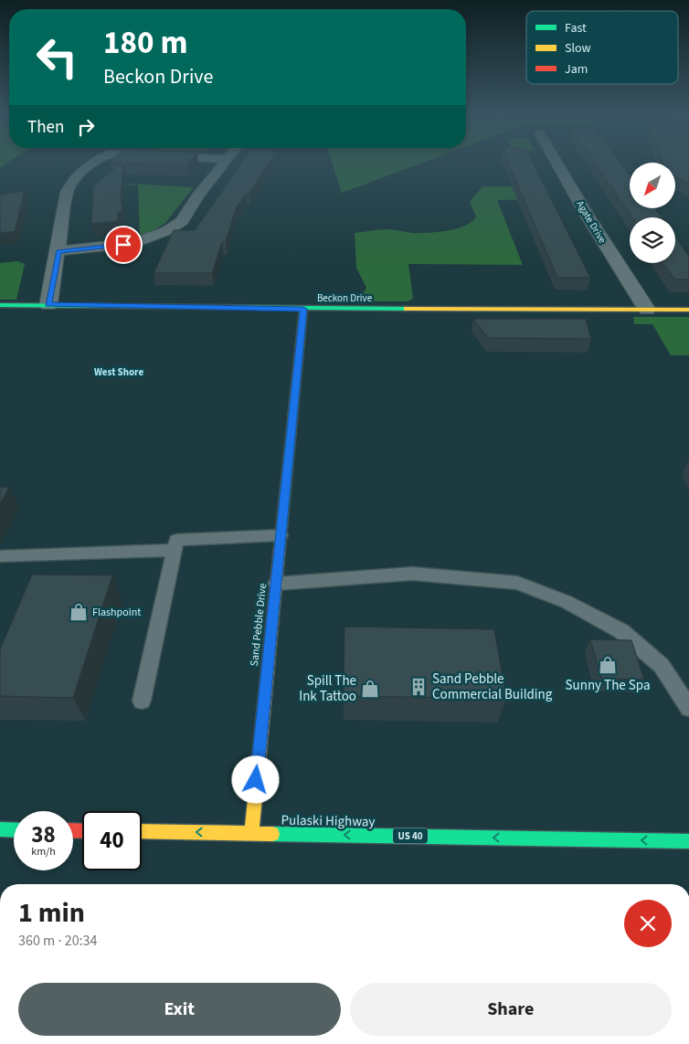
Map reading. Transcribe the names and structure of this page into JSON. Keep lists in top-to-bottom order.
{
  "streets": {
    "main road": [
      "Beckon Drive",
      "Sand Pebble Drive",
      "Pulaski Highway",
      "US 40"
    ],
    "street": ["Agate Drive"]
  },
  "crossings": [
    ["Agate Drive", "Beckon Drive"],
    ["Beckon Drive", "Sand Pebble Drive"],
    ["Sand Pebble Drive", "Pulaski Highway"]
  ],
  "one_way": ["Pulaski Highway"],
  "districts": ["West Shore"],
  "places": {
    "shop": ["Flashpoint", "Sunny The Spa", "Spill The Ink Tattoo"],
    "building": ["Sand Pebble Commercial Building"]
  },
  "legend": ["Fast", "Slow", "Jam"],
  "north": "bottom left",
  "page": {
    "turn": ["180 m", "Beckon Drive"],
    "then": "Then",
    "speed": "38 km/h",
    "limit": "40",
    "heading": ["1 min", "360 m · 20:34"],
    "buttons": ["Exit", "Share"]
  }
}
